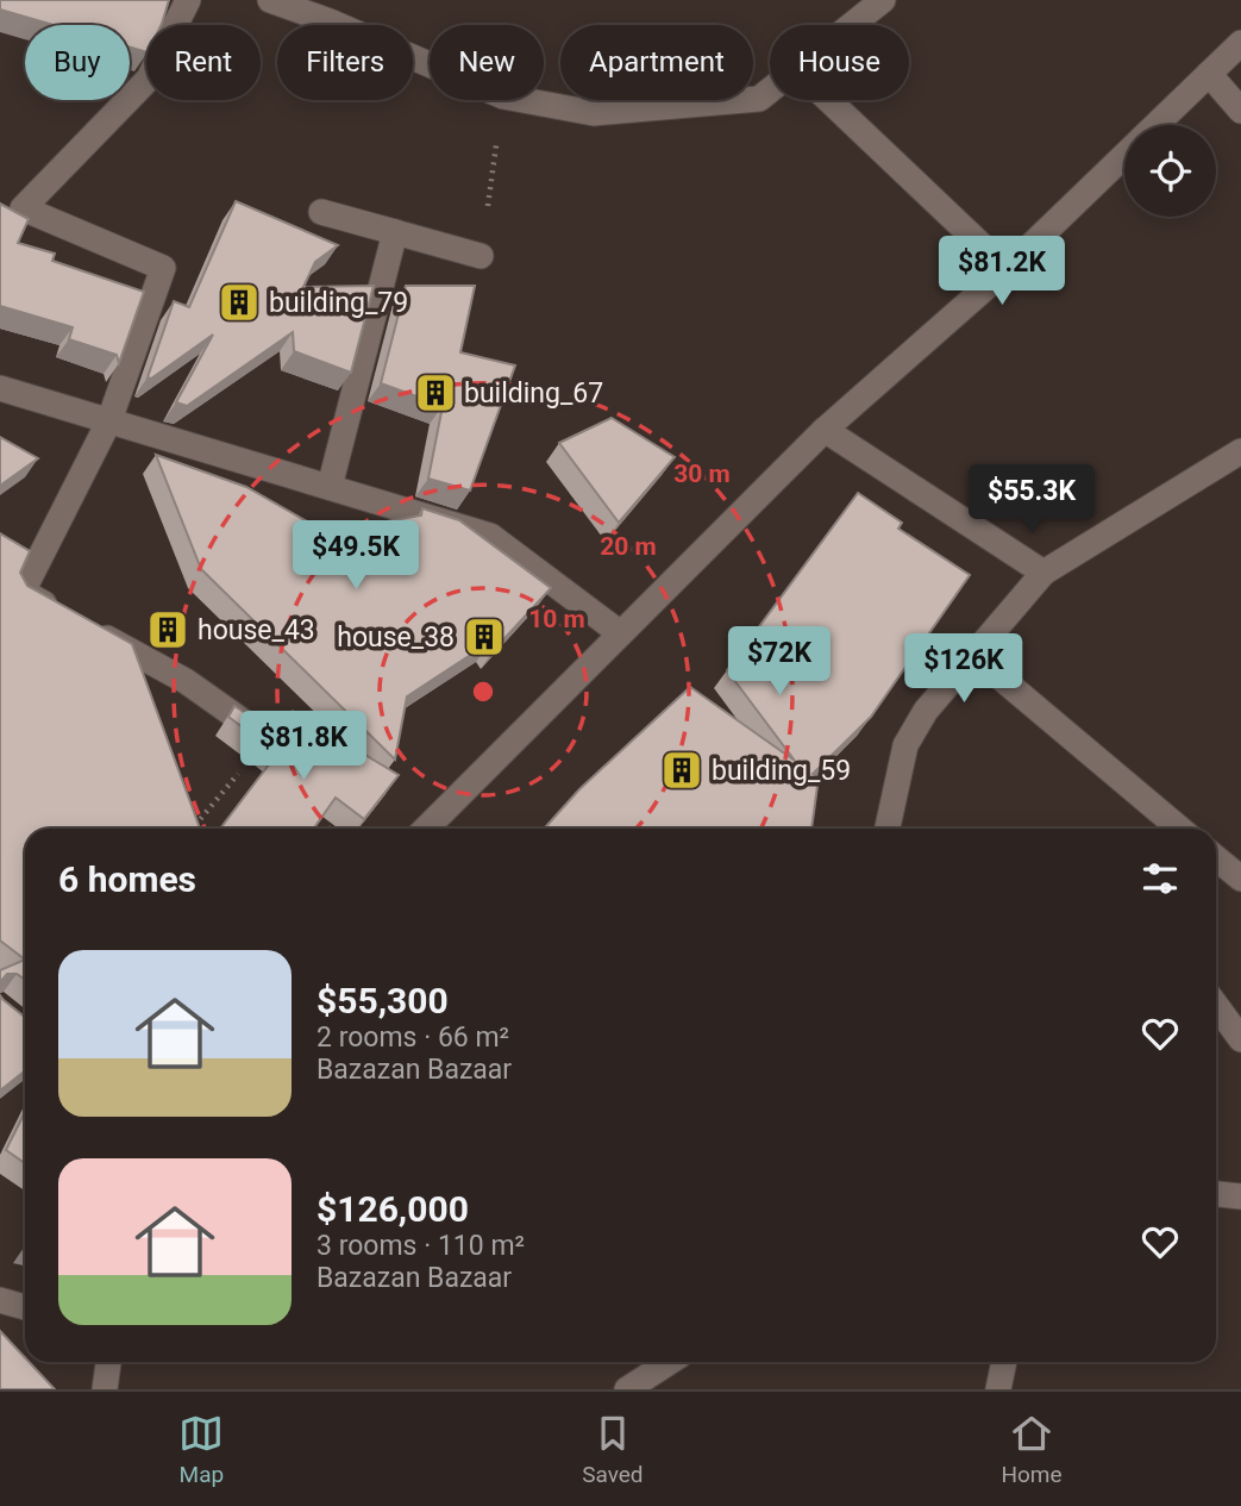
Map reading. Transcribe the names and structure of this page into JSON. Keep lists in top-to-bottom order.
{
  "places": {
    "building": [
      "building_79",
      "building_67",
      "house_43",
      "house_38",
      "building_59"
    ]
  },
  "page": {
    "chip": [
      "Buy",
      "Rent",
      "Filters",
      "New",
      "Apartment",
      "House"
    ],
    "price": [
      "$81.2K",
      "$55.3K",
      "$49.5K",
      "$72K",
      "$126K",
      "$81.8K"
    ],
    "heading": "6 homes",
    "list": [
      {
        "name": "$55,300",
        "note": "2 rooms · 66 m² · Bazazan Bazaar"
      },
      {
        "name": "$126,000",
        "note": "3 rooms · 110 m² · Bazazan Bazaar"
      }
    ],
    "tabs": ["Map", "Saved", "Home"]
  },
  "rings": ["30 m", "20 m", "10 m"]
}
